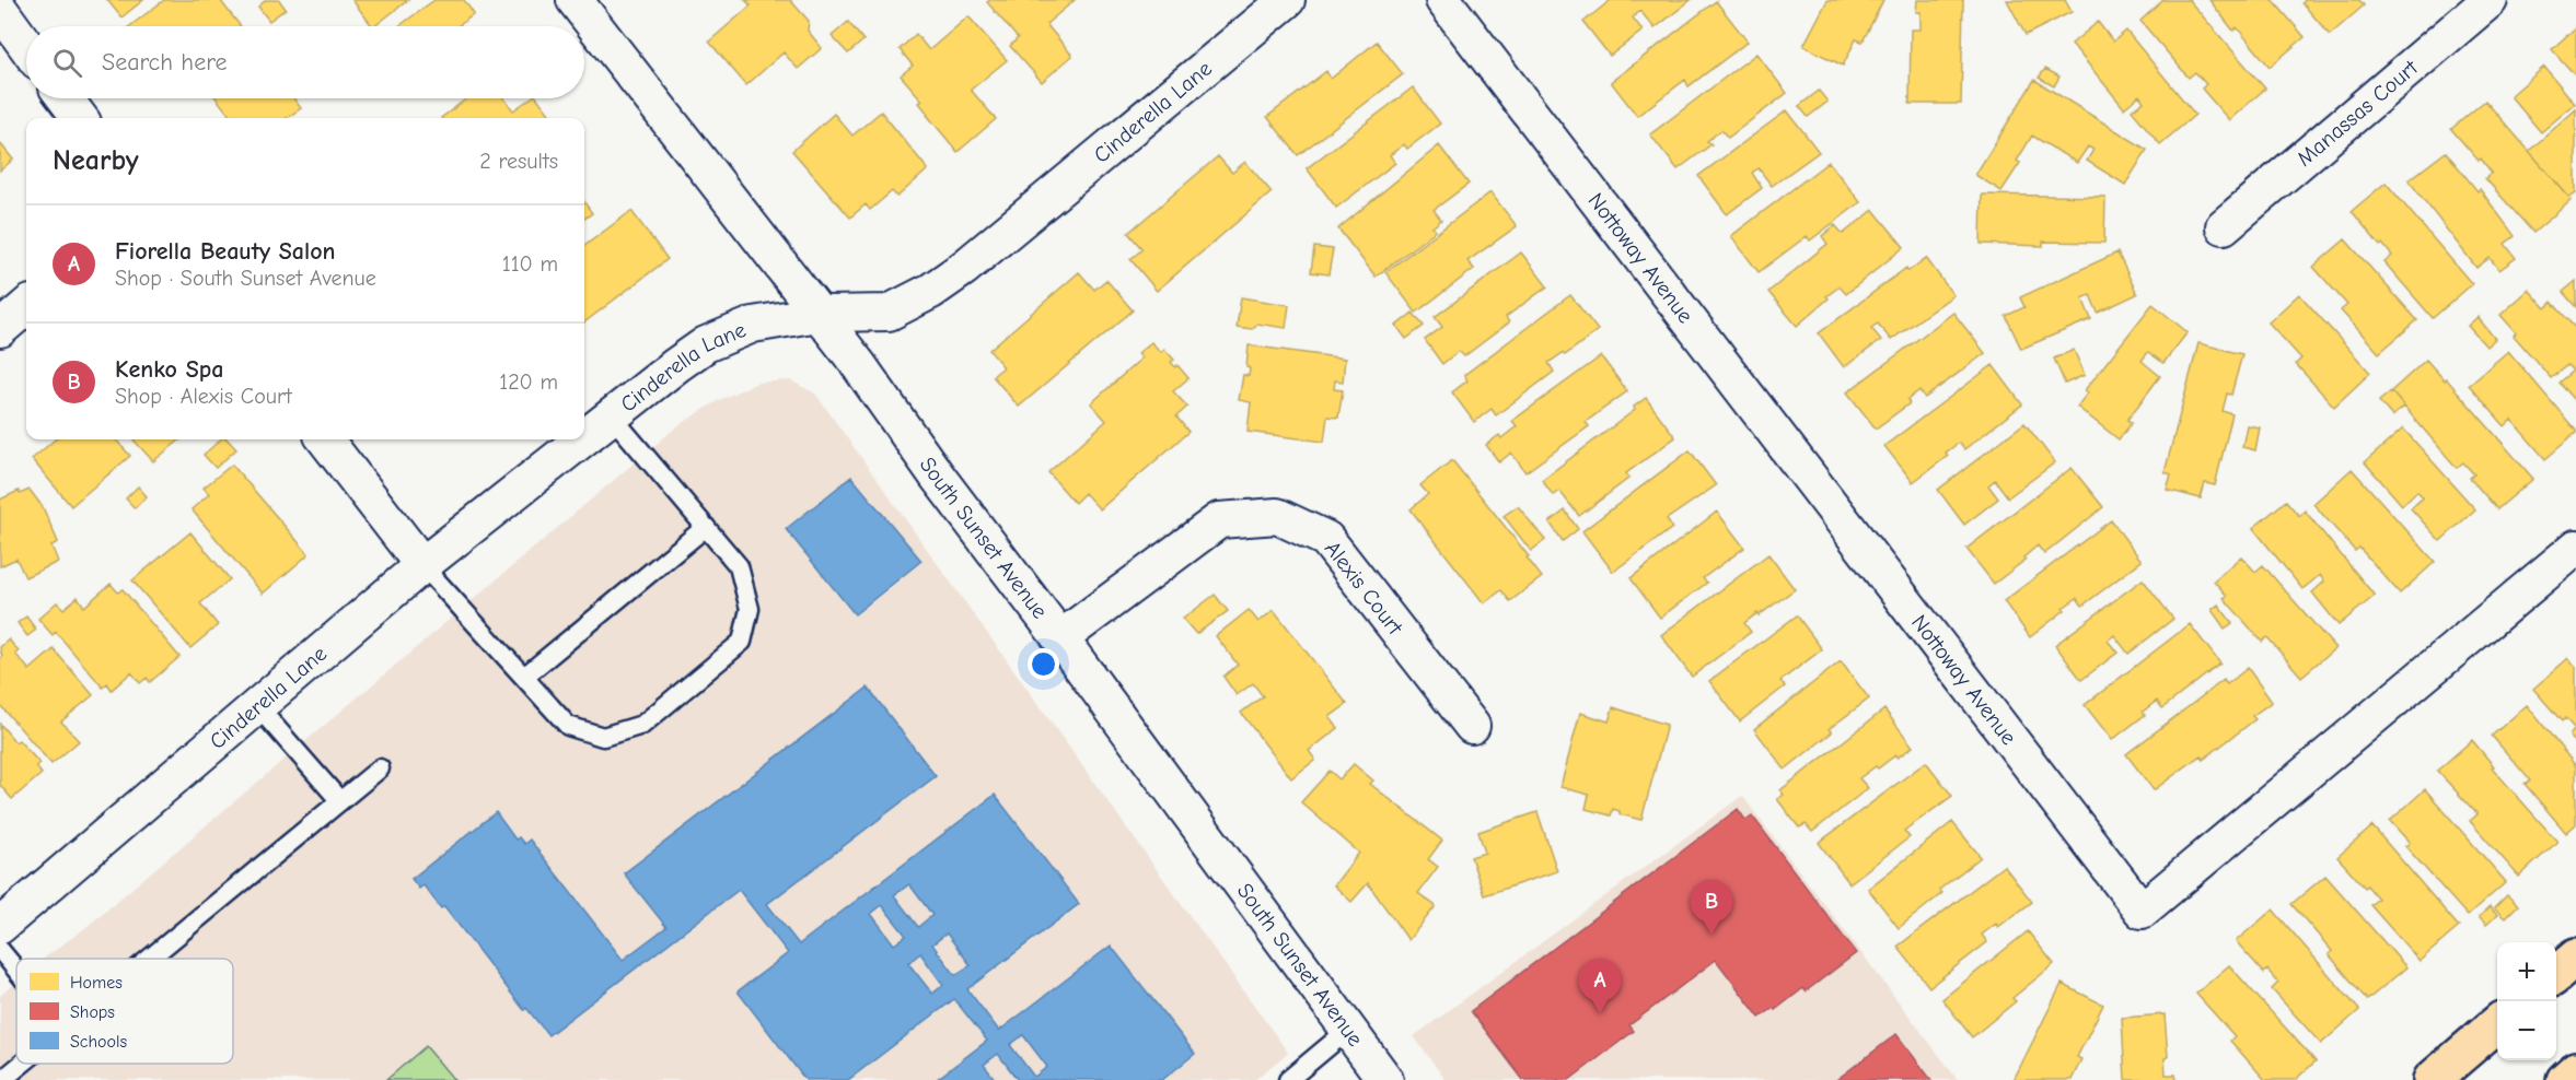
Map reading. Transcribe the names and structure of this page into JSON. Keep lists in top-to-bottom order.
{
  "streets": {
    "street": [
      "Cinderella Lane",
      "Manassas Court",
      "Nottoway Avenue",
      "South Sunset Avenue",
      "Alexis Court"
    ]
  },
  "crossings": [
    ["Cinderella Lane", "South Sunset Avenue"],
    ["South Sunset Avenue", "Alexis Court"]
  ],
  "legend": ["Homes", "Shops", "Schools"],
  "page": {
    "search": "Search here",
    "heading": ["Nearby", "2 results"],
    "list": [
      {
        "mark": "A",
        "name": "Fiorella Beauty Salon",
        "note": "Shop · South Sunset Avenue",
        "value": "110 m"
      },
      {
        "mark": "B",
        "name": "Kenko Spa",
        "note": "Shop · Alexis Court",
        "value": "120 m"
      }
    ],
    "pins": ["B", "A"],
    "map_buttons": ["+", "−"]
  }
}
